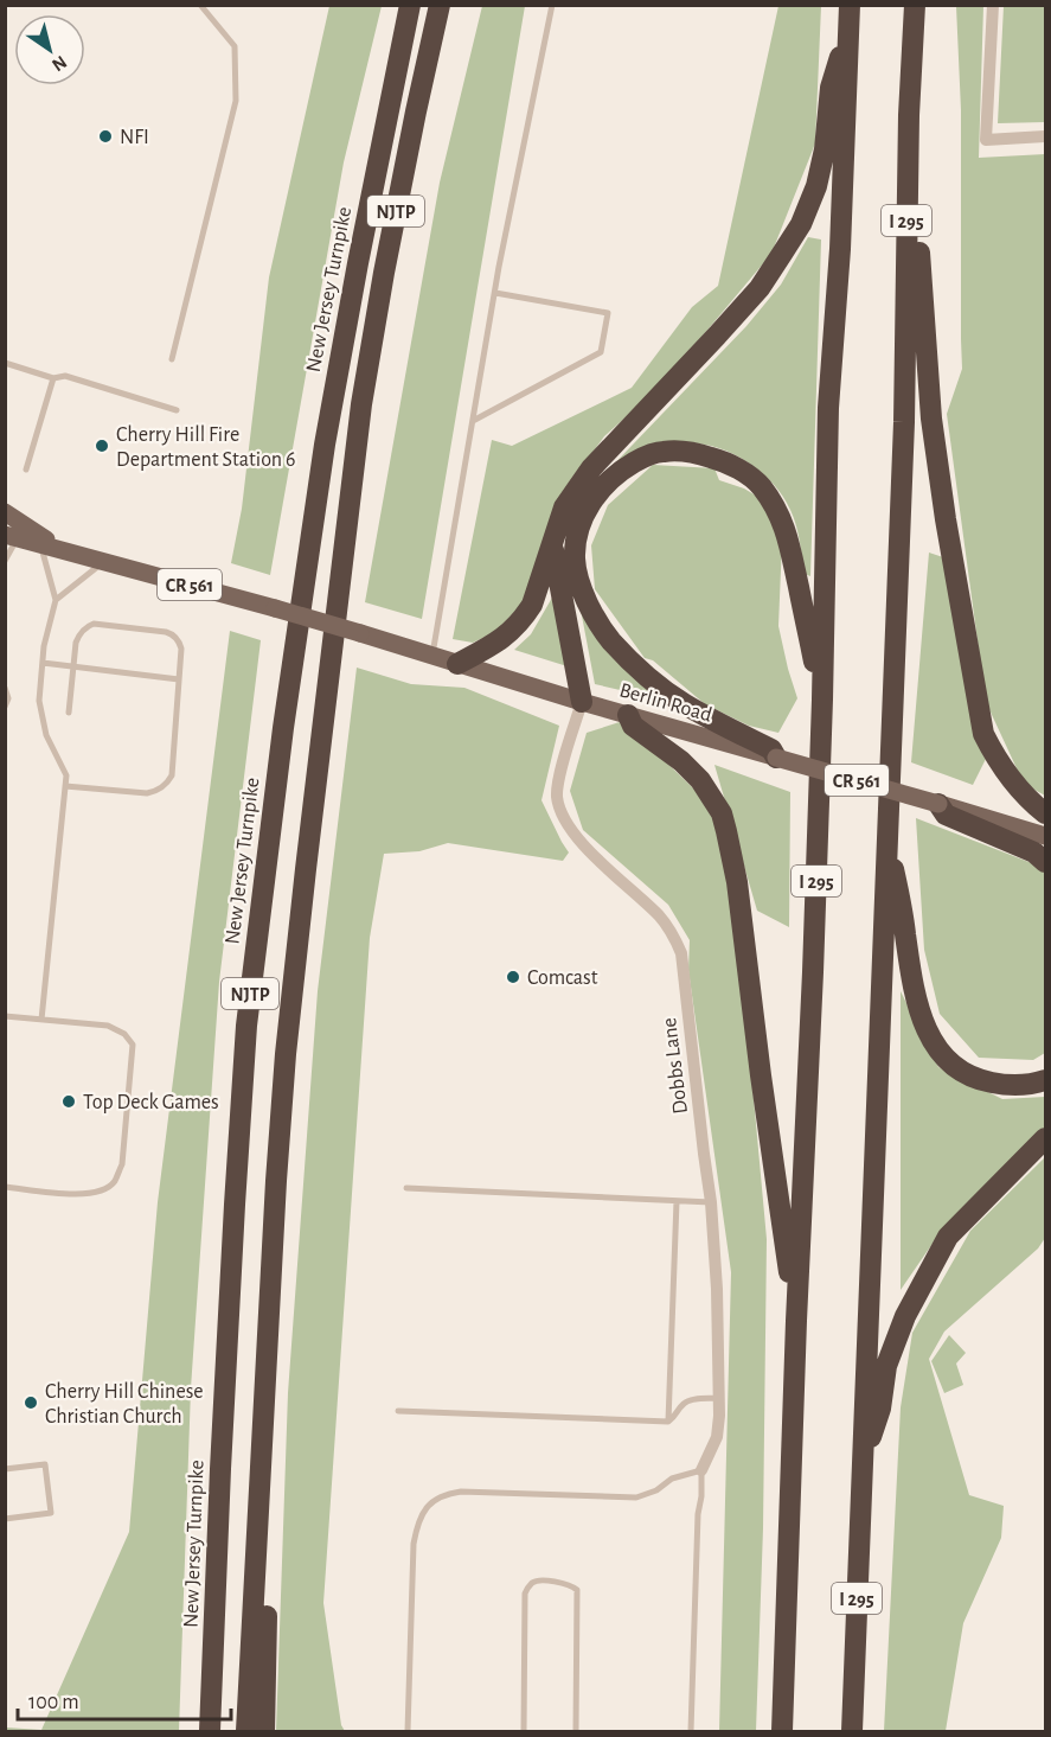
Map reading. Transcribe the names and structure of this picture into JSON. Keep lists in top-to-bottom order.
{
  "streets": {
    "highway": ["NJTP", "I 295", "New Jersey Turnpike"],
    "main road": ["CR 561", "Berlin Road"],
    "street": ["Dobbs Lane"]
  },
  "crossings": [
    ["CR 561", "Berlin Road"],
    ["Berlin Road", "Dobbs Lane"]
  ],
  "places": [
    "NFI",
    "Cherry Hill Fire Department Station 6",
    "Comcast",
    "Top Deck Games",
    "Cherry Hill Chinese Christian Church"
  ],
  "scale_bar": "100 m",
  "north": "bottom right"
}
